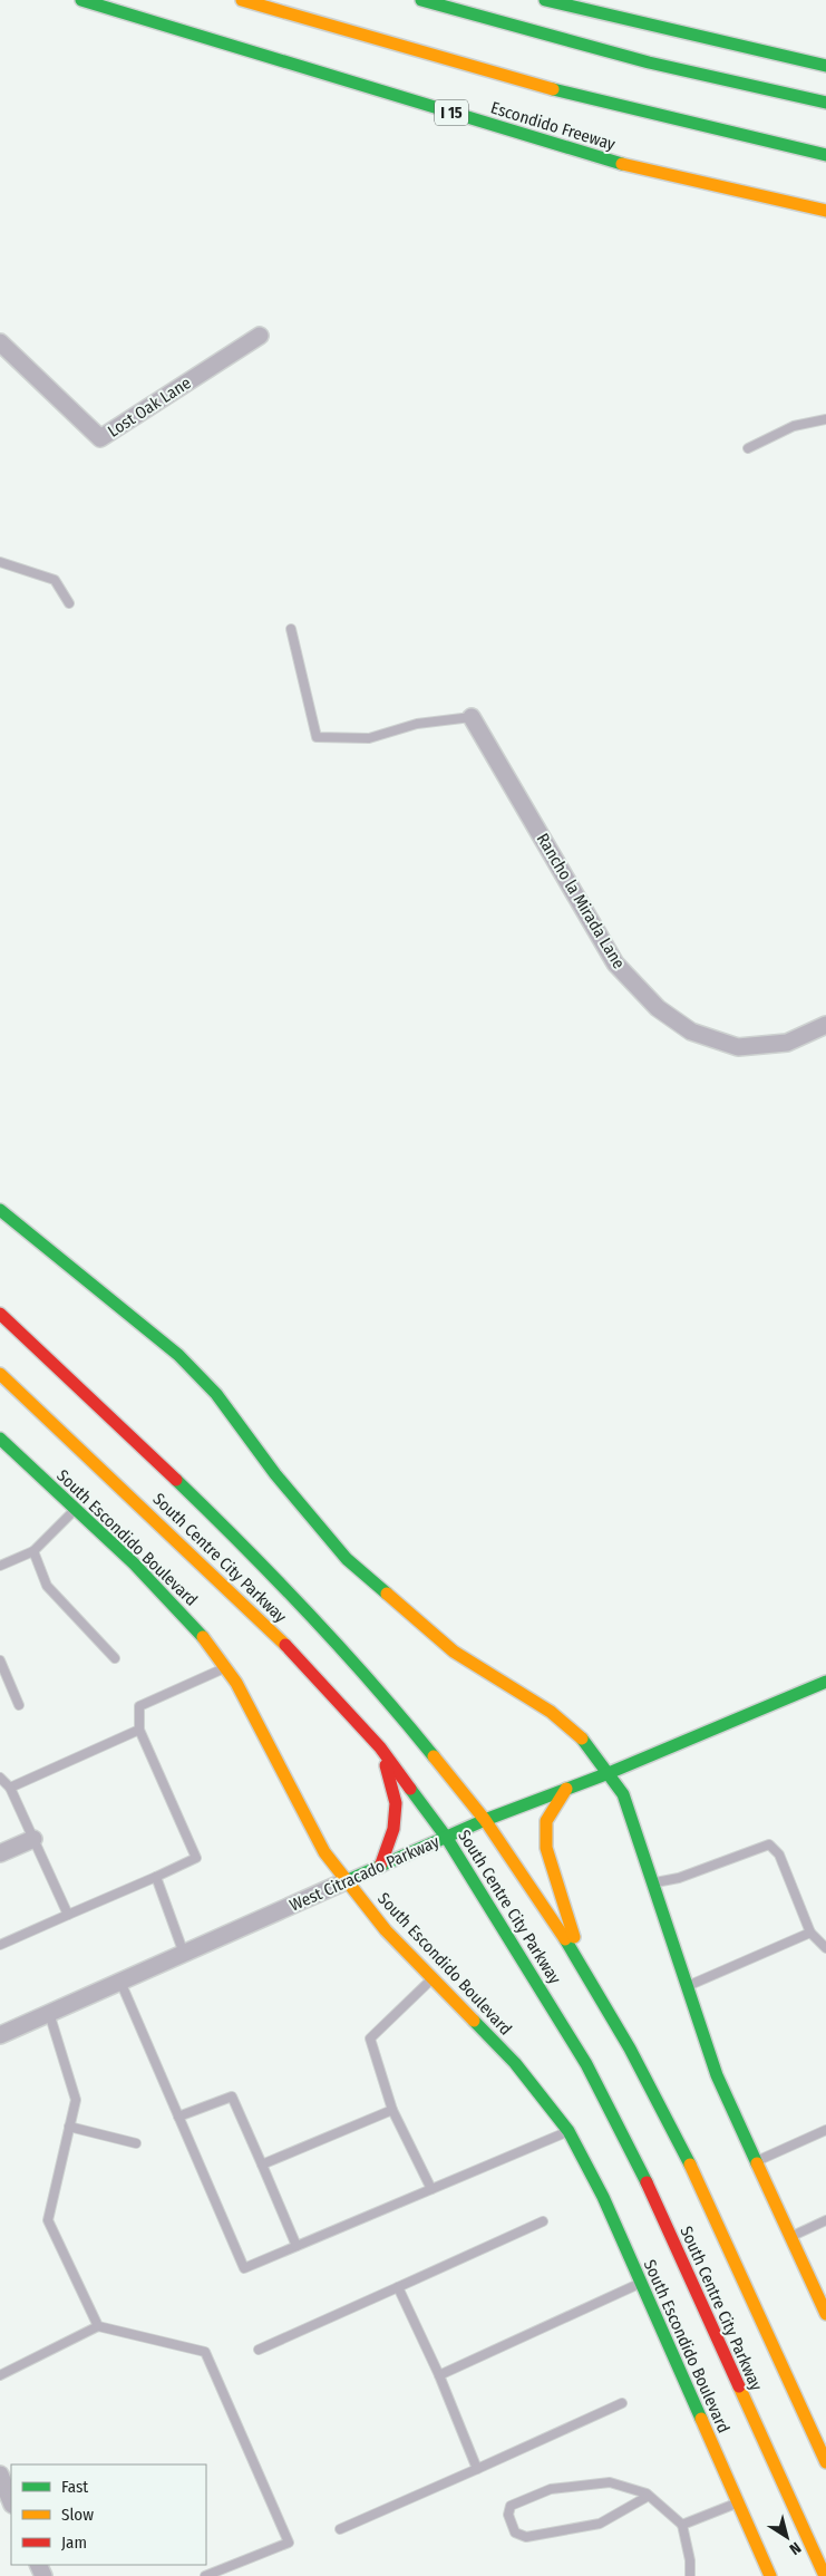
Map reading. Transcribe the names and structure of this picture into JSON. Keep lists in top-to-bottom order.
{
  "streets": {
    "main road": [
      "I 15",
      "Escondido Freeway",
      "South Escondido Boulevard",
      "South Centre City Parkway",
      "West Citracado Parkway"
    ],
    "street": ["Lost Oak Lane", "Rancho la Mirada Lane"]
  },
  "crossings": [
    ["South Escondido Boulevard", "West Citracado Parkway"],
    ["South Centre City Parkway", "West Citracado Parkway"]
  ],
  "legend": ["Fast", "Slow", "Jam"],
  "north": "bottom right"
}
